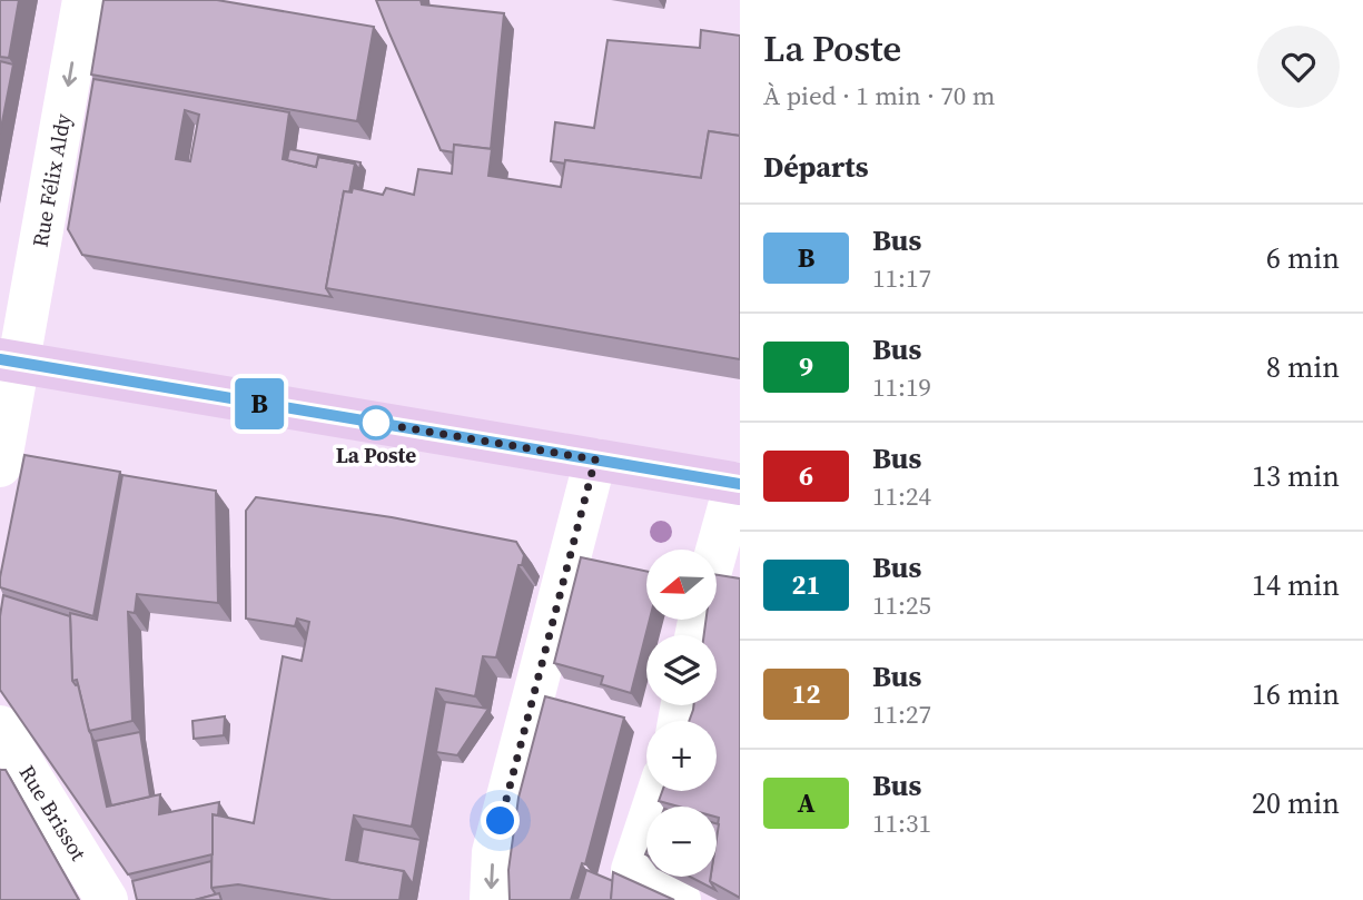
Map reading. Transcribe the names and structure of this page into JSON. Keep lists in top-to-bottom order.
{
  "streets": {
    "street": ["Rue Félix Aldy", "Rue Brissot"]
  },
  "one_way": ["Rue Félix Aldy"],
  "places": ["La Poste"],
  "lines": ["bus line B"],
  "north": "left",
  "page": {
    "on_map": "B",
    "heading": [
      ["La Poste", "À pied · 1 min · 70 m"],
      "Départs"
    ],
    "list": [
      {
        "mark": "B",
        "name": "Bus",
        "note": "11:17",
        "value": "6 min"
      },
      {
        "mark": "9",
        "name": "Bus",
        "note": "11:19",
        "value": "8 min"
      },
      {
        "mark": "6",
        "name": "Bus",
        "note": "11:24",
        "value": "13 min"
      },
      {
        "mark": "21",
        "name": "Bus",
        "note": "11:25",
        "value": "14 min"
      },
      {
        "mark": "12",
        "name": "Bus",
        "note": "11:27",
        "value": "16 min"
      },
      {
        "mark": "A",
        "name": "Bus",
        "note": "11:31",
        "value": "20 min"
      }
    ],
    "map_buttons": ["+", "−"]
  }
}
